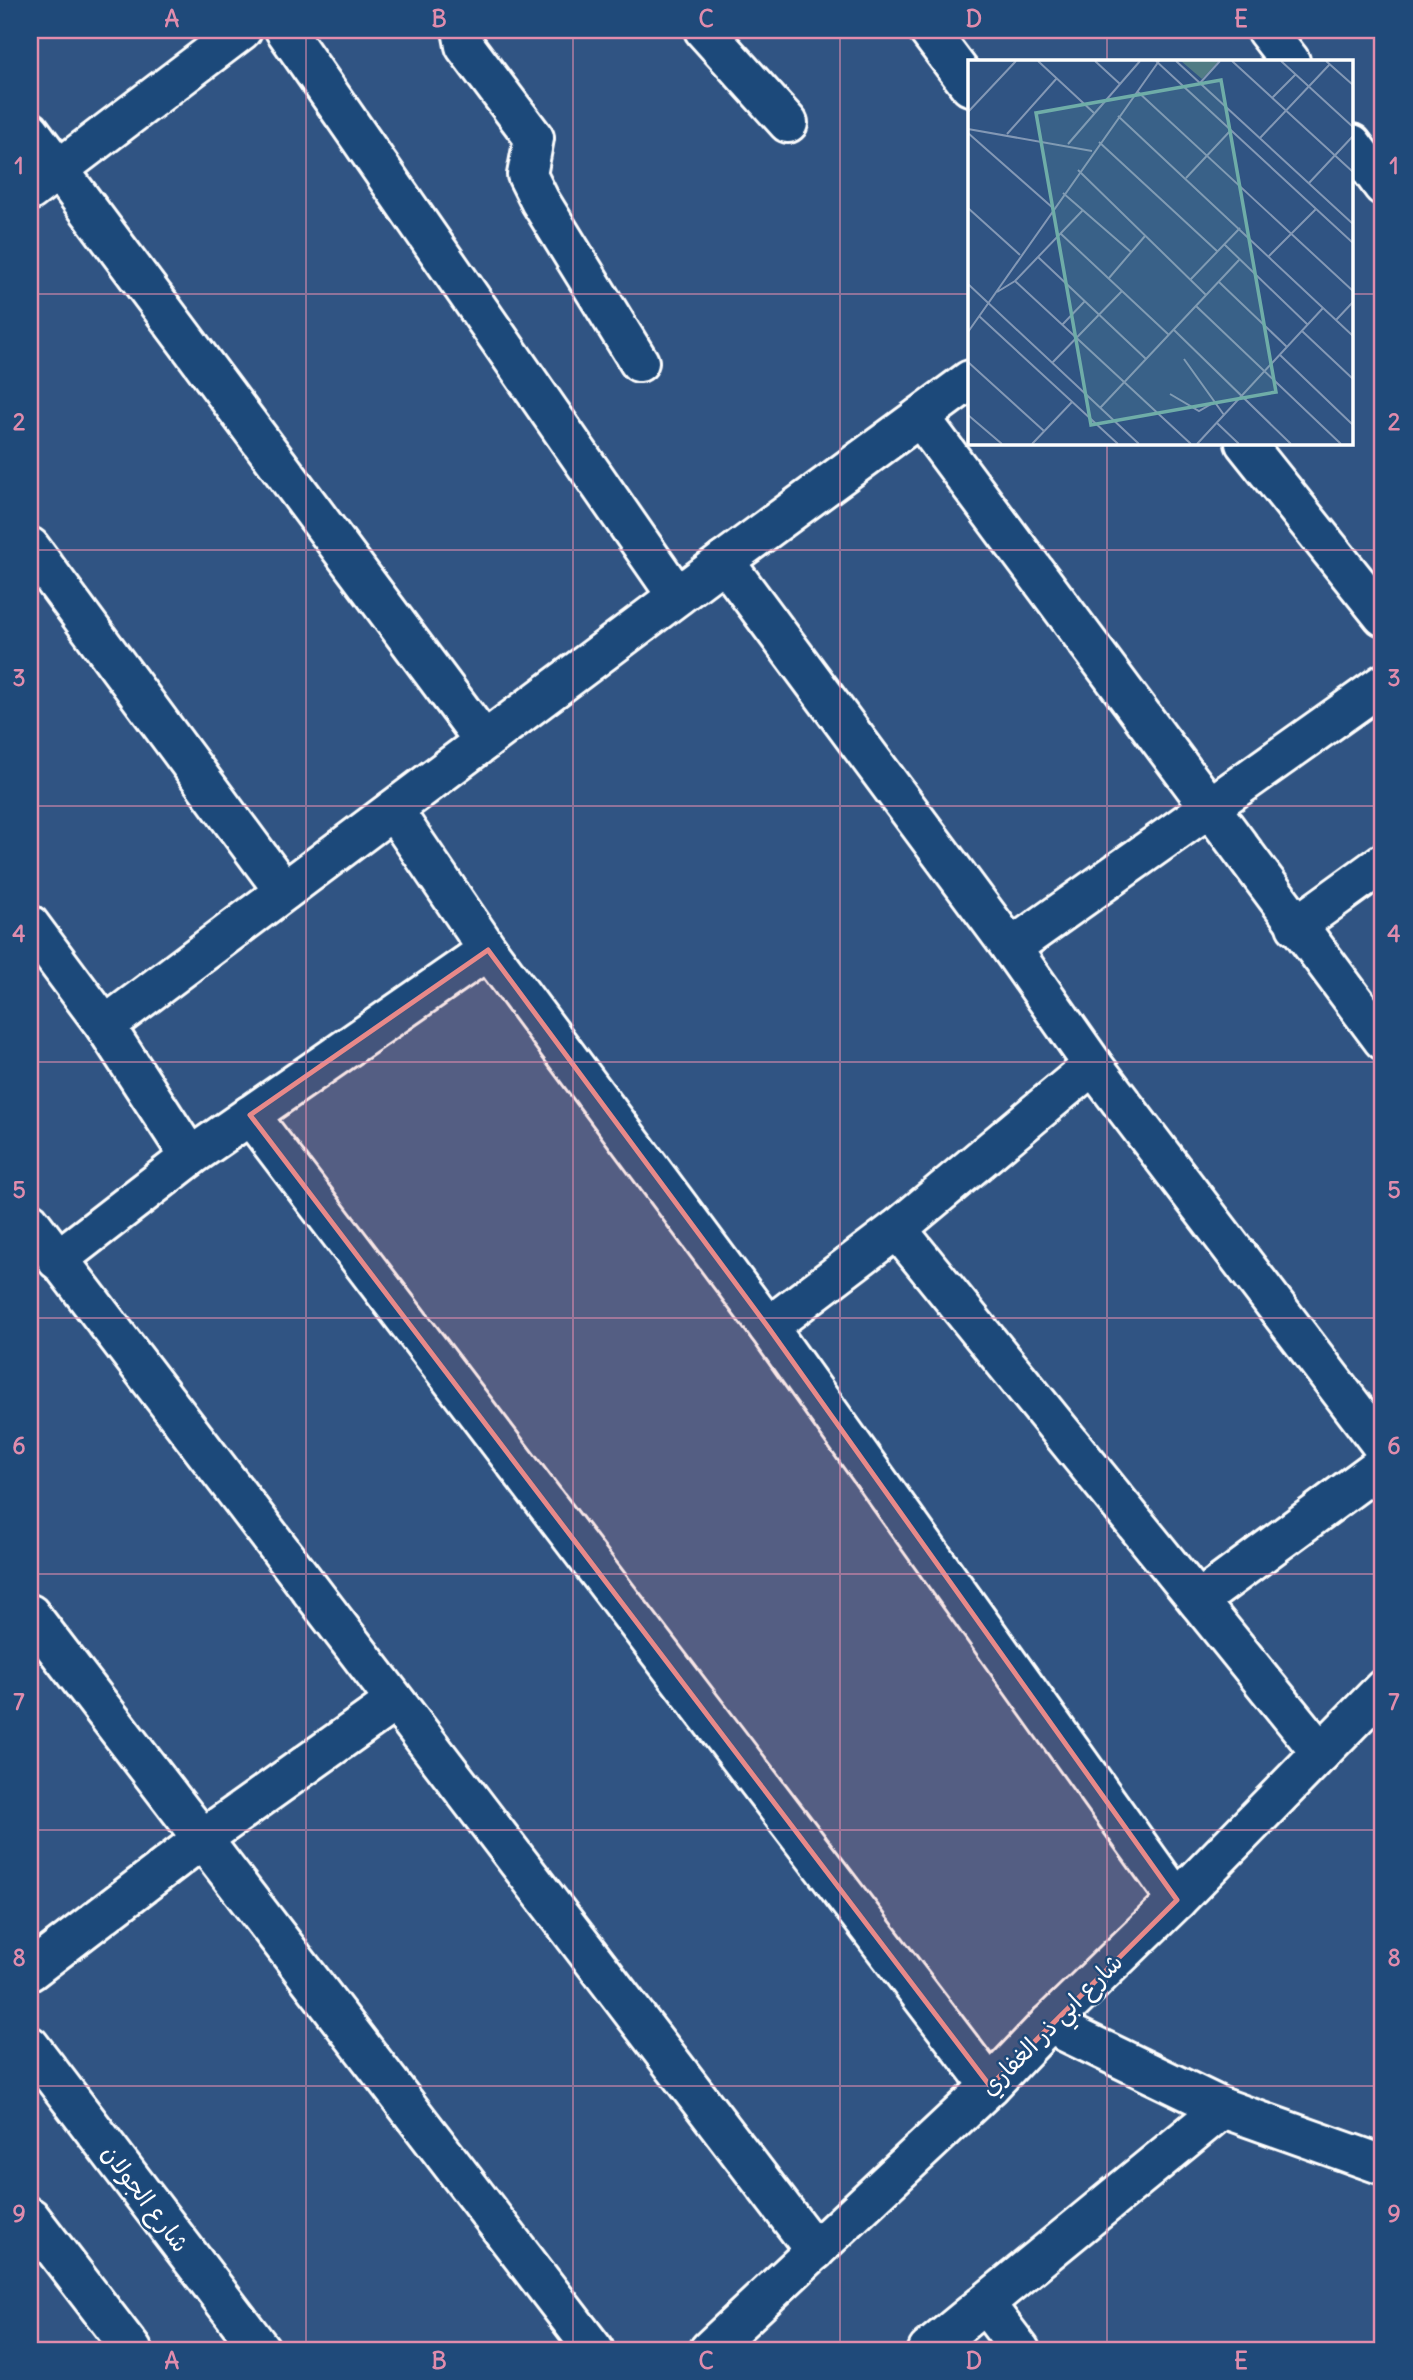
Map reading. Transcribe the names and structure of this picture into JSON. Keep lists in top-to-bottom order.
{
  "streets": {
    "street": ["شارع ابي ذر الغفاري", "شارع الجولان"]
  },
  "grid": {
    "columns": [
      "A",
      "B",
      "C",
      "D",
      "E"
    ],
    "rows": [
      "1",
      "2",
      "3",
      "4",
      "5",
      "6",
      "7",
      "8",
      "9"
    ]
  }
}
